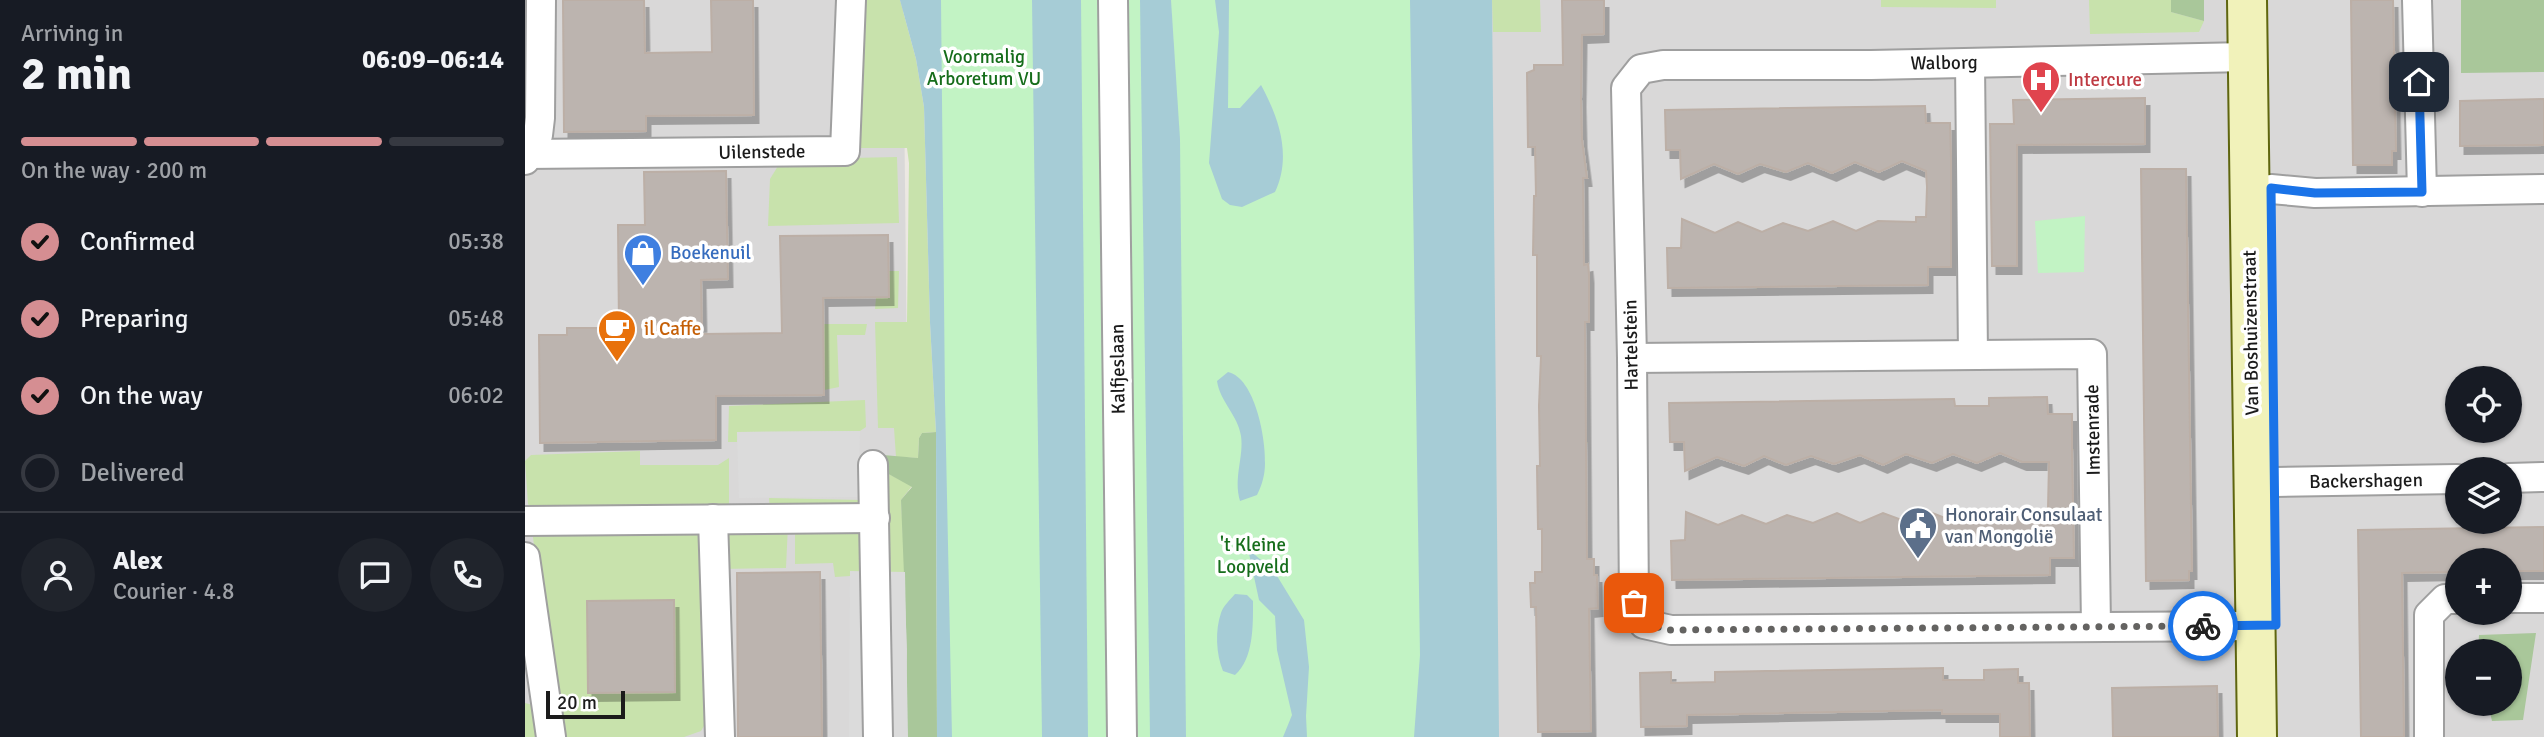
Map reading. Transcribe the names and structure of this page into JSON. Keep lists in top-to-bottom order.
{
  "streets": {
    "street": [
      "Walborg",
      "Uilenstede",
      "Van Boshuizenstraat",
      "Hartelstein",
      "Kalfjeslaan",
      "Imstenrade",
      "Backershagen"
    ]
  },
  "crossings": [
    ["Walborg", "Van Boshuizenstraat"],
    ["Walborg", "Hartelstein"],
    ["Van Boshuizenstraat", "Backershagen"],
    ["Hartelstein", "Imstenrade"]
  ],
  "parks": ["Voormalig Arboretum VU", "'t Kleine Loopveld"],
  "places": {
    "hospital": ["Intercure"],
    "shop": ["Boekenuil"],
    "cafe": ["il Caffe"],
    "public building": ["Honorair Consulaat van Mongolië"]
  },
  "scale_bar": "20 m",
  "page": {
    "heading": ["2 min", "Arriving in", "06:09–06:14"],
    "panel": ["Alex", "Courier · 4.8"],
    "bar": "On the way · 200 m",
    "list": [
      ["Confirmed", "05:38"],
      ["Preparing", "05:48"],
      ["On the way", "06:02"],
      "Delivered"
    ],
    "map_buttons": ["+", "−"],
    "scale": "20 m"
  }
}
